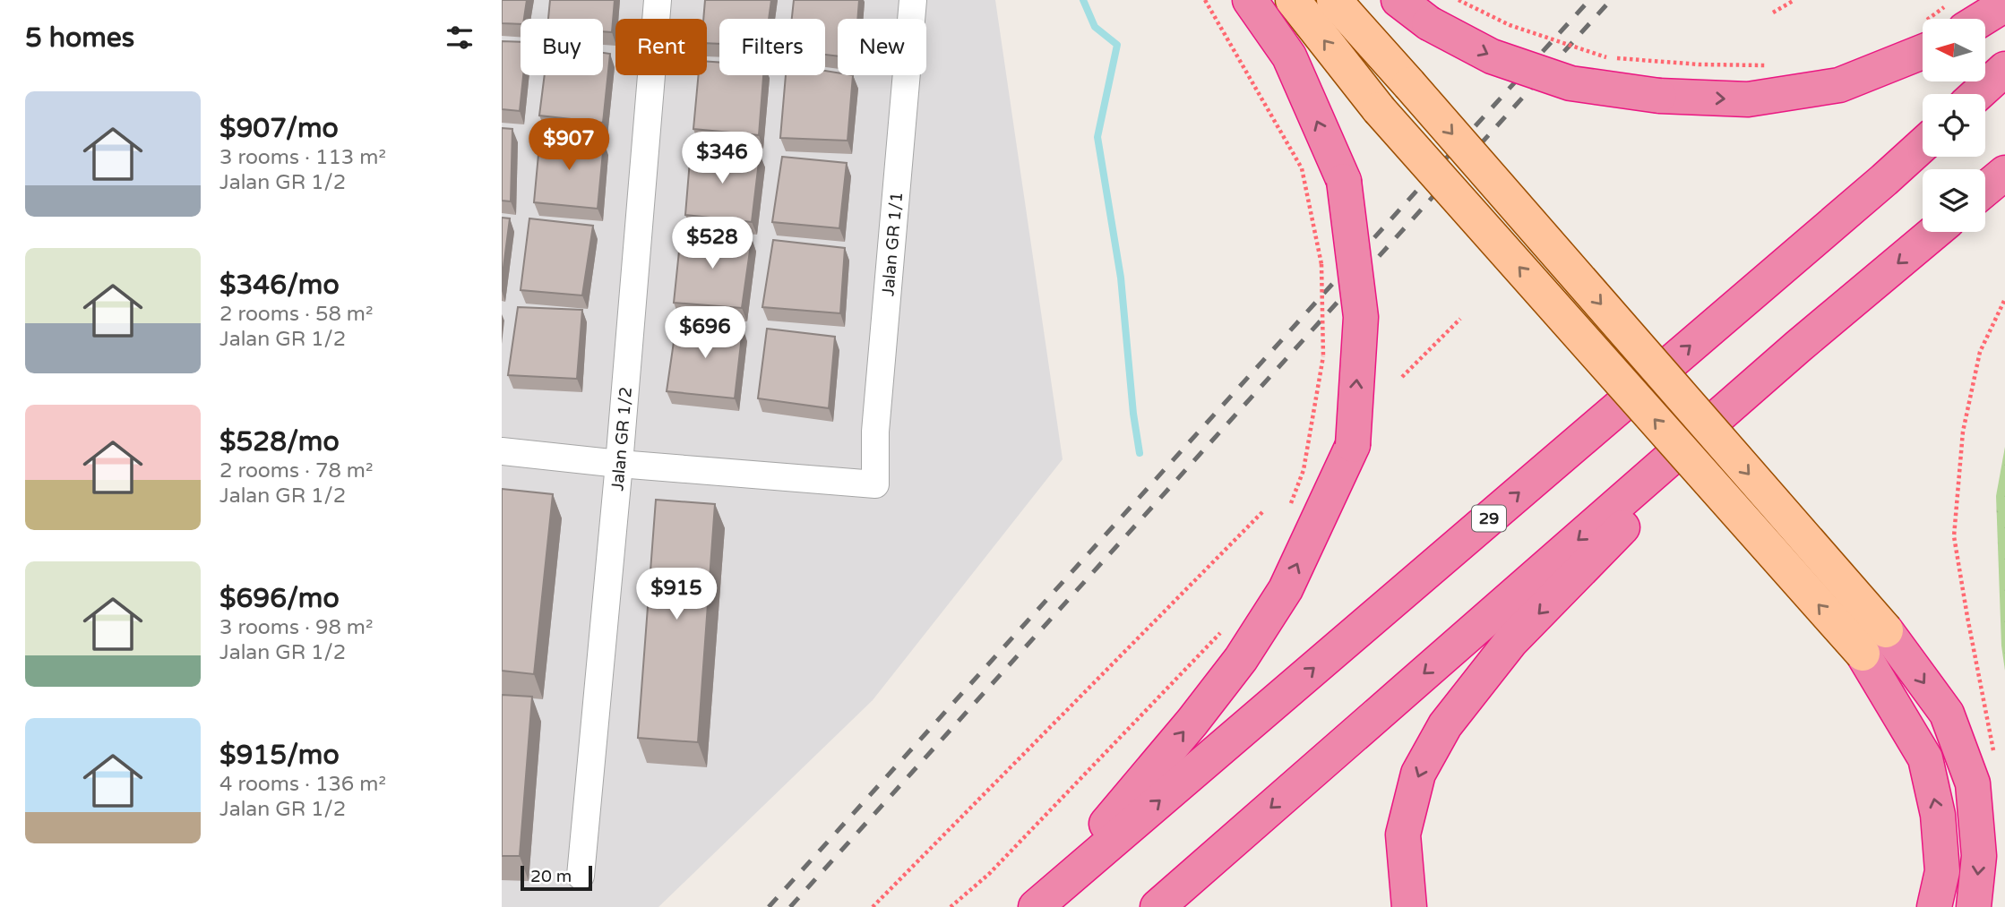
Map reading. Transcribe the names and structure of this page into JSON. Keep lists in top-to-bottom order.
{
  "streets": {
    "highway": ["29"],
    "street": ["Jalan GR 1/1", "Jalan GR 1/2"]
  },
  "crossings": [
    ["Jalan GR 1/1", "Jalan GR 1/2"]
  ],
  "scale_bar": "20 m",
  "north": "left",
  "page": {
    "heading": "5 homes",
    "chip": [
      "Buy",
      "Rent",
      "Filters",
      "New"
    ],
    "list": [
      {
        "name": "$907/mo",
        "note": "3 rooms · 113 m² · Jalan GR 1/2"
      },
      {
        "name": "$346/mo",
        "note": "2 rooms · 58 m² · Jalan GR 1/2"
      },
      {
        "name": "$528/mo",
        "note": "2 rooms · 78 m² · Jalan GR 1/2"
      },
      {
        "name": "$696/mo",
        "note": "3 rooms · 98 m² · Jalan GR 1/2"
      },
      {
        "name": "$915/mo",
        "note": "4 rooms · 136 m² · Jalan GR 1/2"
      }
    ],
    "price": [
      "$907",
      "$346",
      "$528",
      "$696",
      "$915"
    ],
    "scale": "20 m"
  }
}
